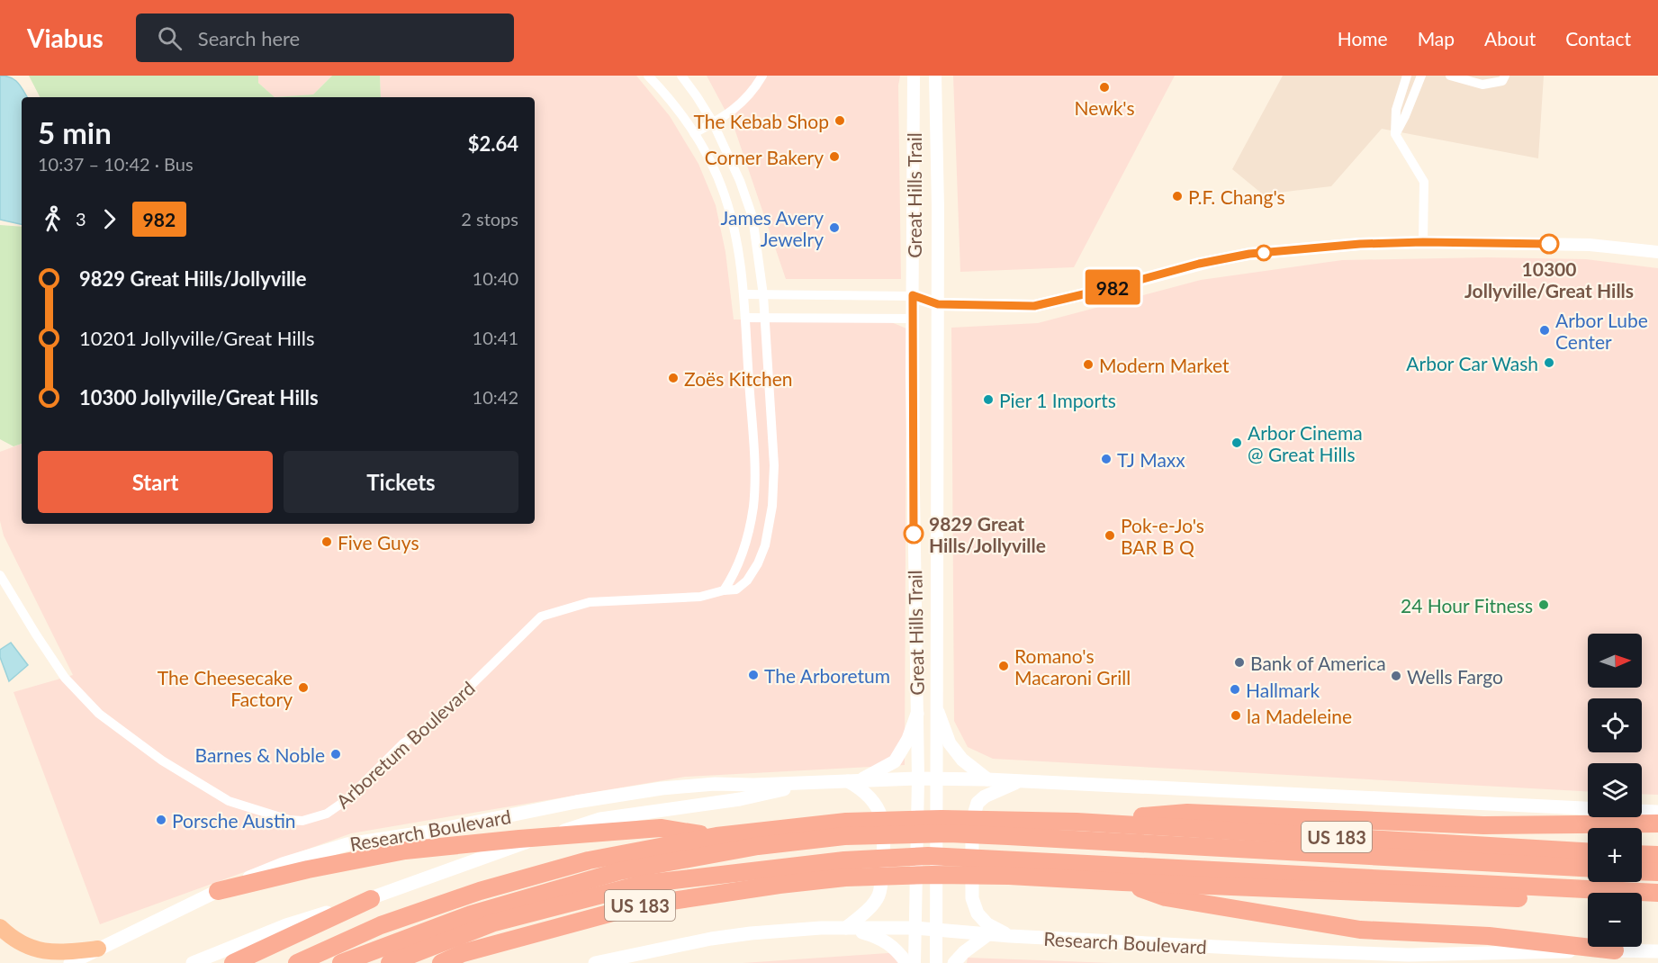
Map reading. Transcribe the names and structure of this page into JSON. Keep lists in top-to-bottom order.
{
  "streets": {
    "highway": ["US 183"],
    "main road": ["Research Boulevard"],
    "street": ["Great Hills Trail", "Arboretum Boulevard"]
  },
  "crossings": [
    ["Great Hills Trail", "Research Boulevard"]
  ],
  "places": [
    "Newk's",
    "The Kebab Shop",
    "Corner Bakery",
    "P.F. Chang's",
    "James Avery Jewelry",
    "10300 Jollyville/Great Hills",
    "Arbor Lube Center",
    "Arbor Car Wash",
    "Modern Market",
    "Zoës Kitchen",
    "Pier 1 Imports",
    "Arbor Cinema @ Great Hills",
    "TJ Maxx",
    "9829 Great Hills/Jollyville",
    "Pok-e-Jo's BAR B Q",
    "Five Guys",
    "24 Hour Fitness",
    "Bank of America",
    "Romano's Macaroni Grill",
    "The Arboretum",
    "Wells Fargo",
    "The Cheesecake Factory",
    "Hallmark",
    "la Madeleine",
    "Barnes & Noble",
    "Porsche Austin"
  ],
  "lines": ["bus line 982"],
  "north": "right",
  "page": {
    "header": "Viabus",
    "search": "Search here",
    "nav": [
      "Home",
      "Map",
      "About",
      "Contact"
    ],
    "on_map": "982",
    "heading": ["5 min", "10:37 – 10:42 · Bus", "$2.64"],
    "legs": ["3", "982", "2 stops"],
    "list": [
      {
        "name": "9829 Great Hills/Jollyville",
        "value": "10:40"
      },
      {
        "name": "10201 Jollyville/Great Hills",
        "value": "10:41"
      },
      {
        "name": "10300 Jollyville/Great Hills",
        "value": "10:42"
      }
    ],
    "buttons": ["Start", "Tickets"],
    "map_buttons": ["+", "−"]
  }
}
